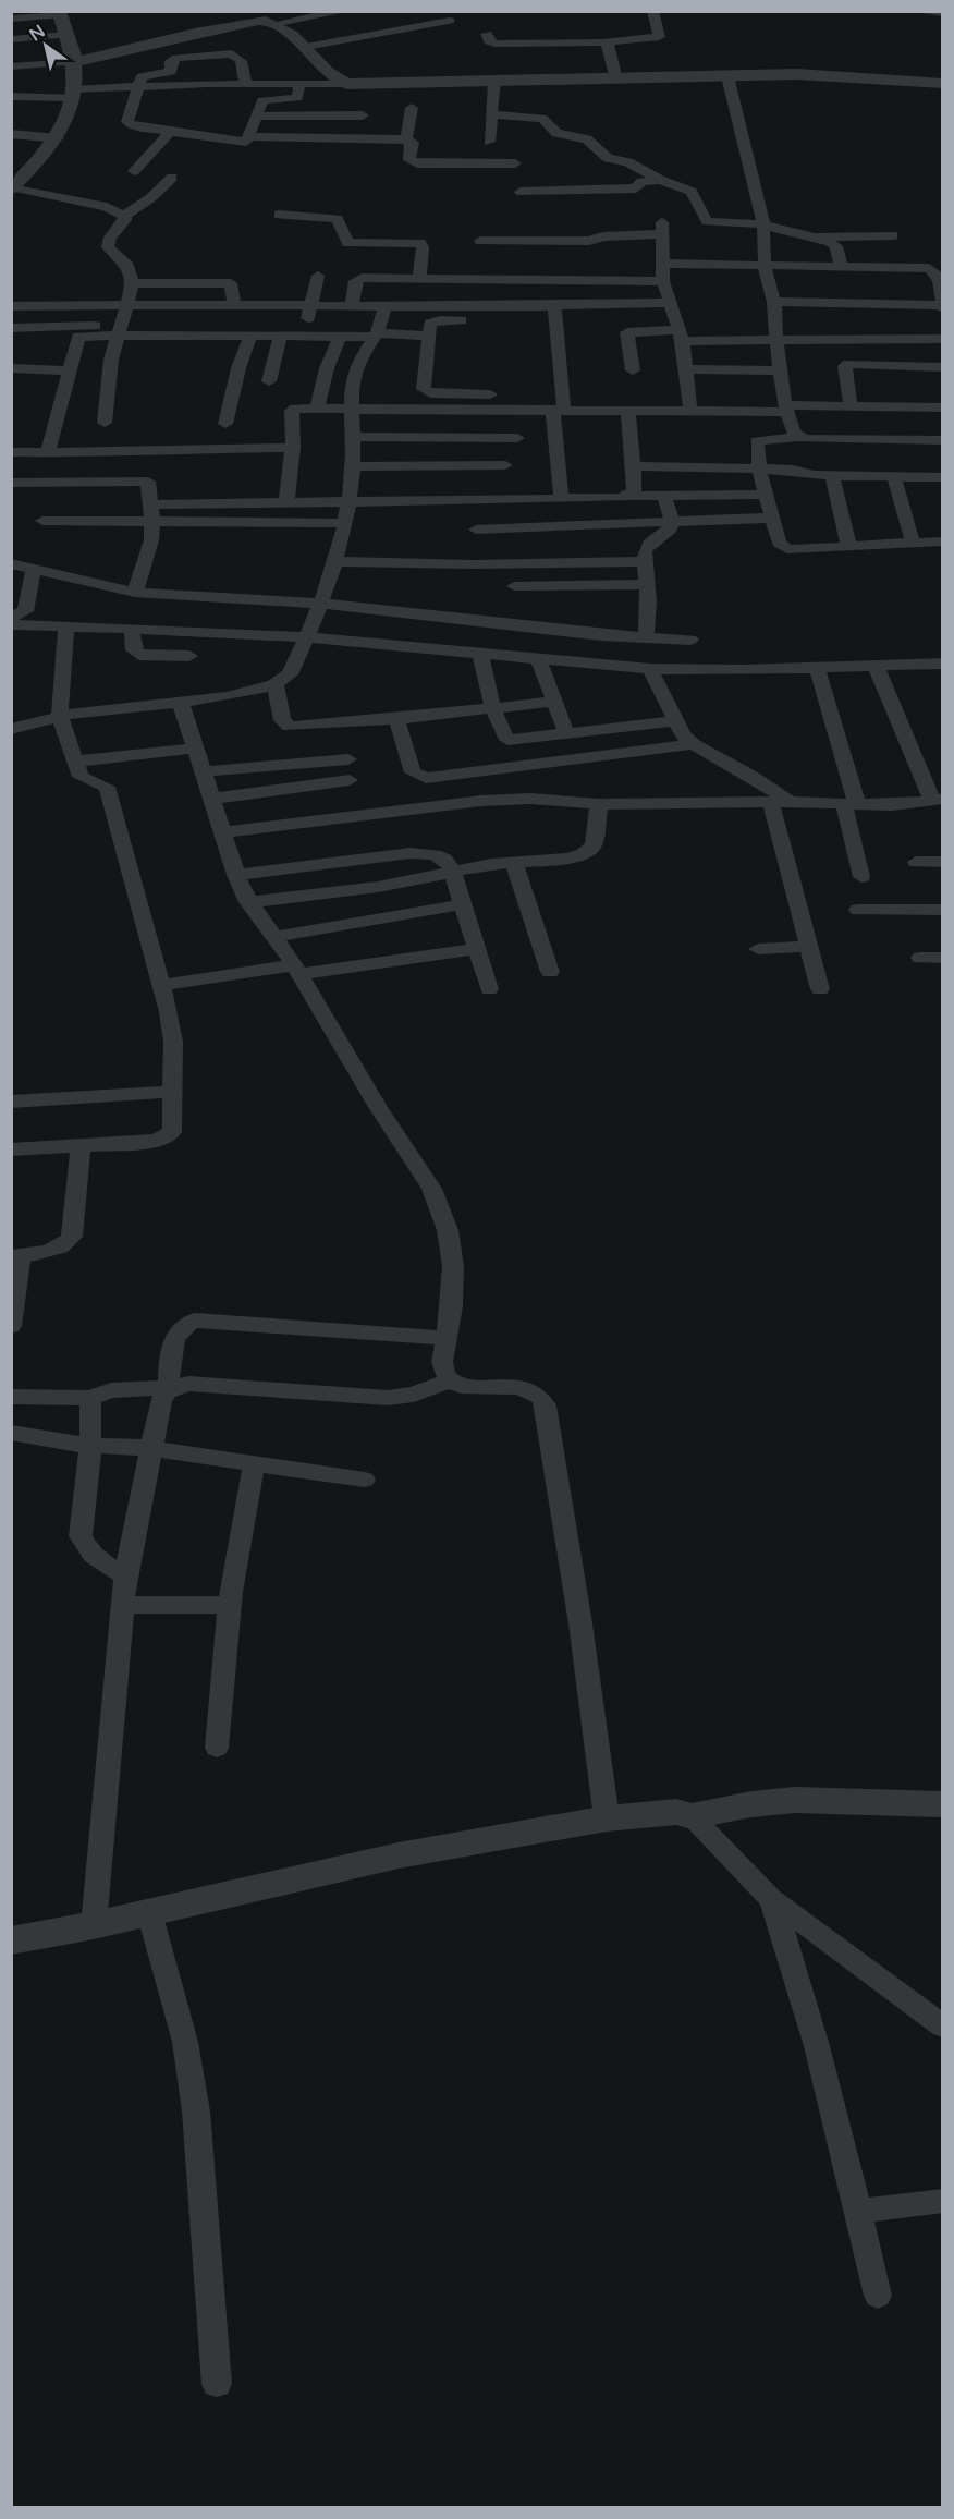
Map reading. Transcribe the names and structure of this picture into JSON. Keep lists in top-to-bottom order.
{
  "north": "top left"
}
